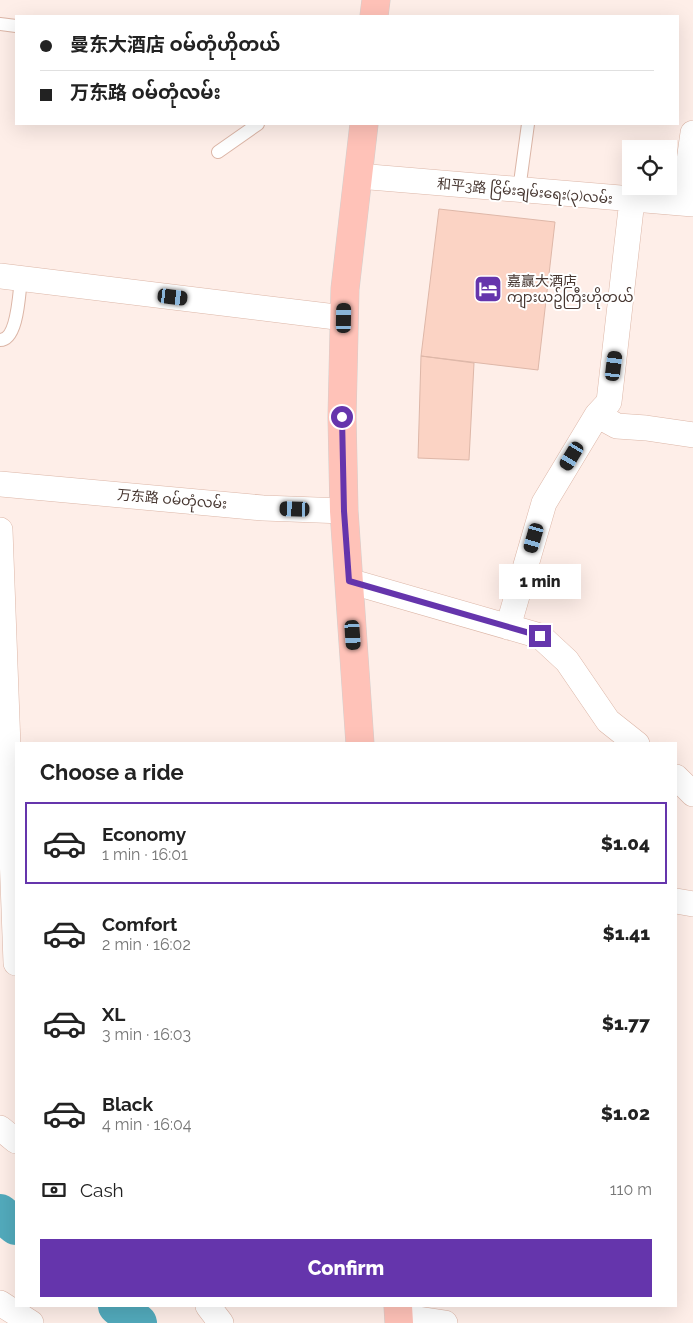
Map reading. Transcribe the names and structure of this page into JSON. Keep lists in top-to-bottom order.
{
  "streets": {
    "street": ["和平3路 ငြိမ်းချမ်းရေး(၃)လမ်း", "万东路 ဝမ်တုံလမ်း"]
  },
  "places": {
    "hotel": ["嘉赢大酒店 ကျားယဥ်ကြီးဟိုတယ်"]
  },
  "page": {
    "banner": ["曼东大酒店 ဝမ်တုံဟိုတယ်", "万东路 ဝမ်တုံလမ်း"],
    "bubble": "1 min",
    "heading": "Choose a ride",
    "list": [
      {
        "name": "Economy",
        "note": "1 min · 16:01",
        "value": "$1.04"
      },
      {
        "name": "Comfort",
        "note": "2 min · 16:02",
        "value": "$1.41"
      },
      {
        "name": "XL",
        "note": "3 min · 16:03",
        "value": "$1.77"
      },
      {
        "name": "Black",
        "note": "4 min · 16:04",
        "value": "$1.02"
      }
    ],
    "pay": ["Cash", "110 m"],
    "buttons": "Confirm"
  }
}
